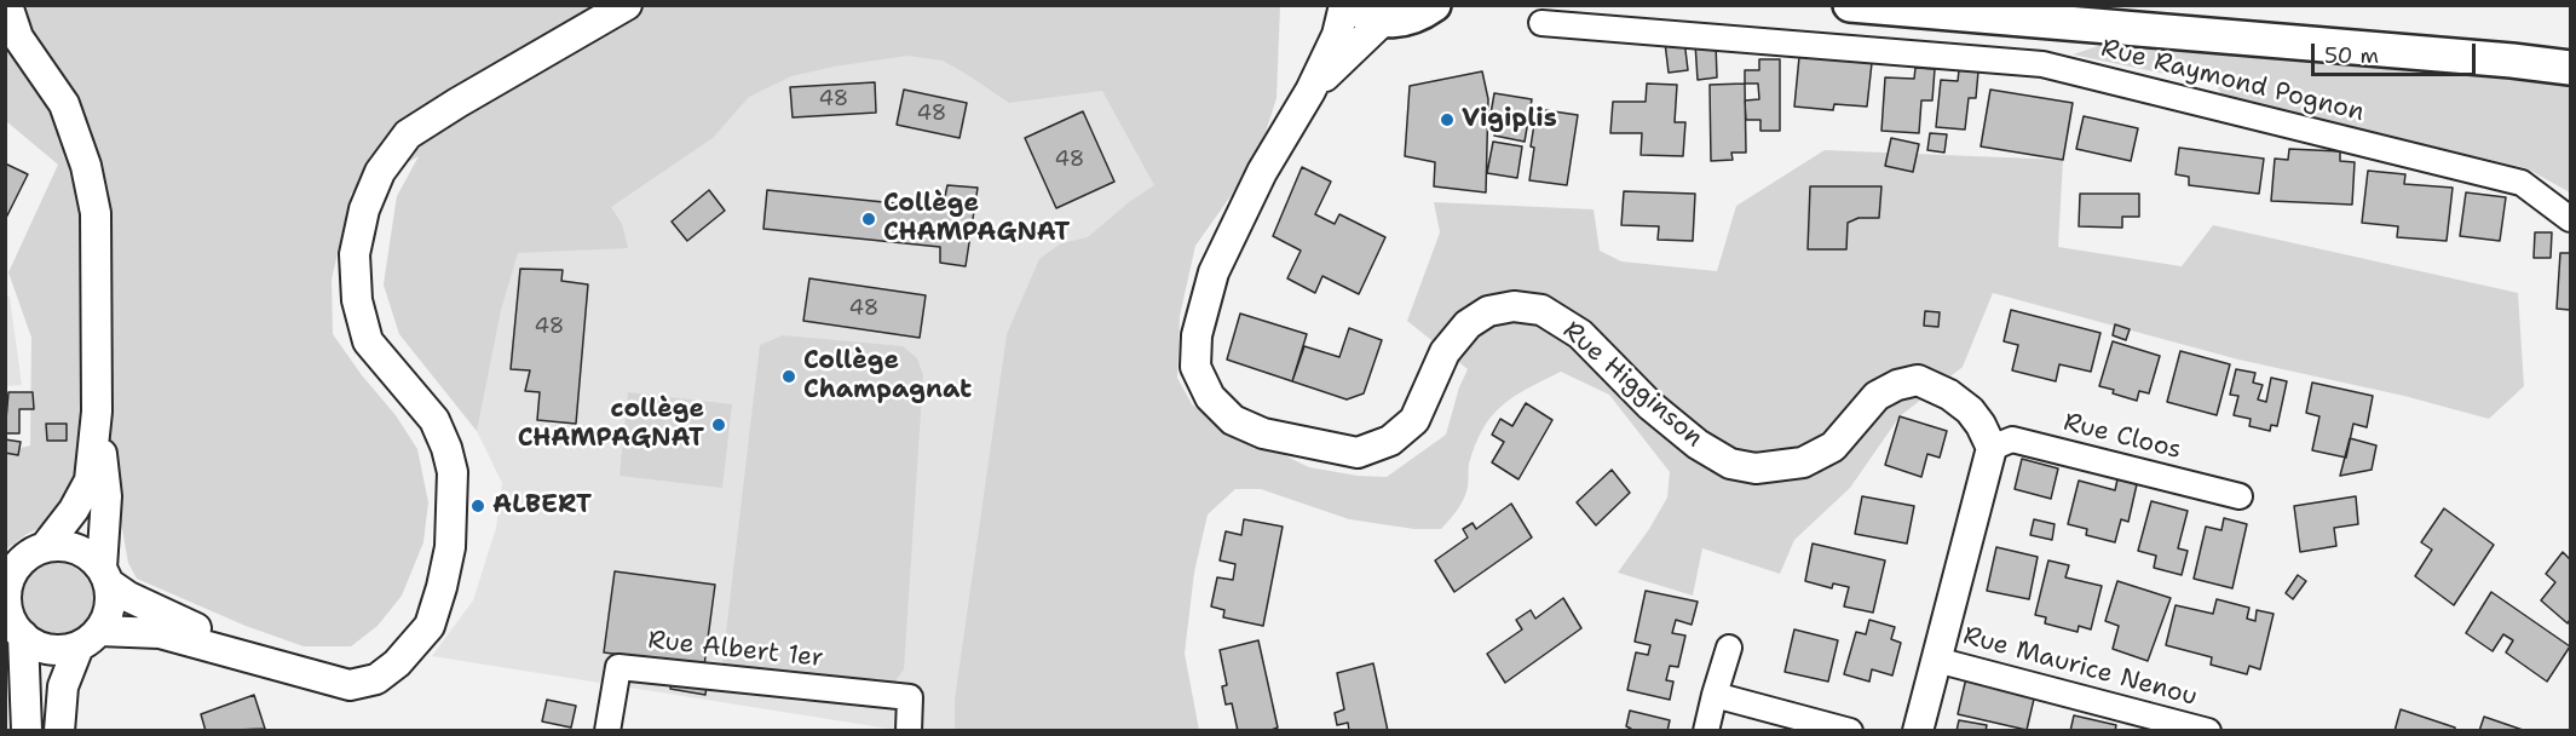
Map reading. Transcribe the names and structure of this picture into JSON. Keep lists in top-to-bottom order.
{
  "streets": {
    "street": [
      "Rue Raymond Pognon",
      "Rue Higginson",
      "Rue Cloos",
      "Rue Albert 1er",
      "Rue Maurice Nenou"
    ]
  },
  "crossings": [
    ["Rue Higginson", "Rue Cloos"]
  ],
  "places": [
    "Vigiplis",
    "Collège CHAMPAGNAT",
    "Collège Champagnat",
    "collège CHAMPAGNAT",
    "ALBERT"
  ],
  "house_numbers": [
    "48",
    "48",
    "48",
    "48",
    "48"
  ],
  "scale_bar": "50 m"
}
